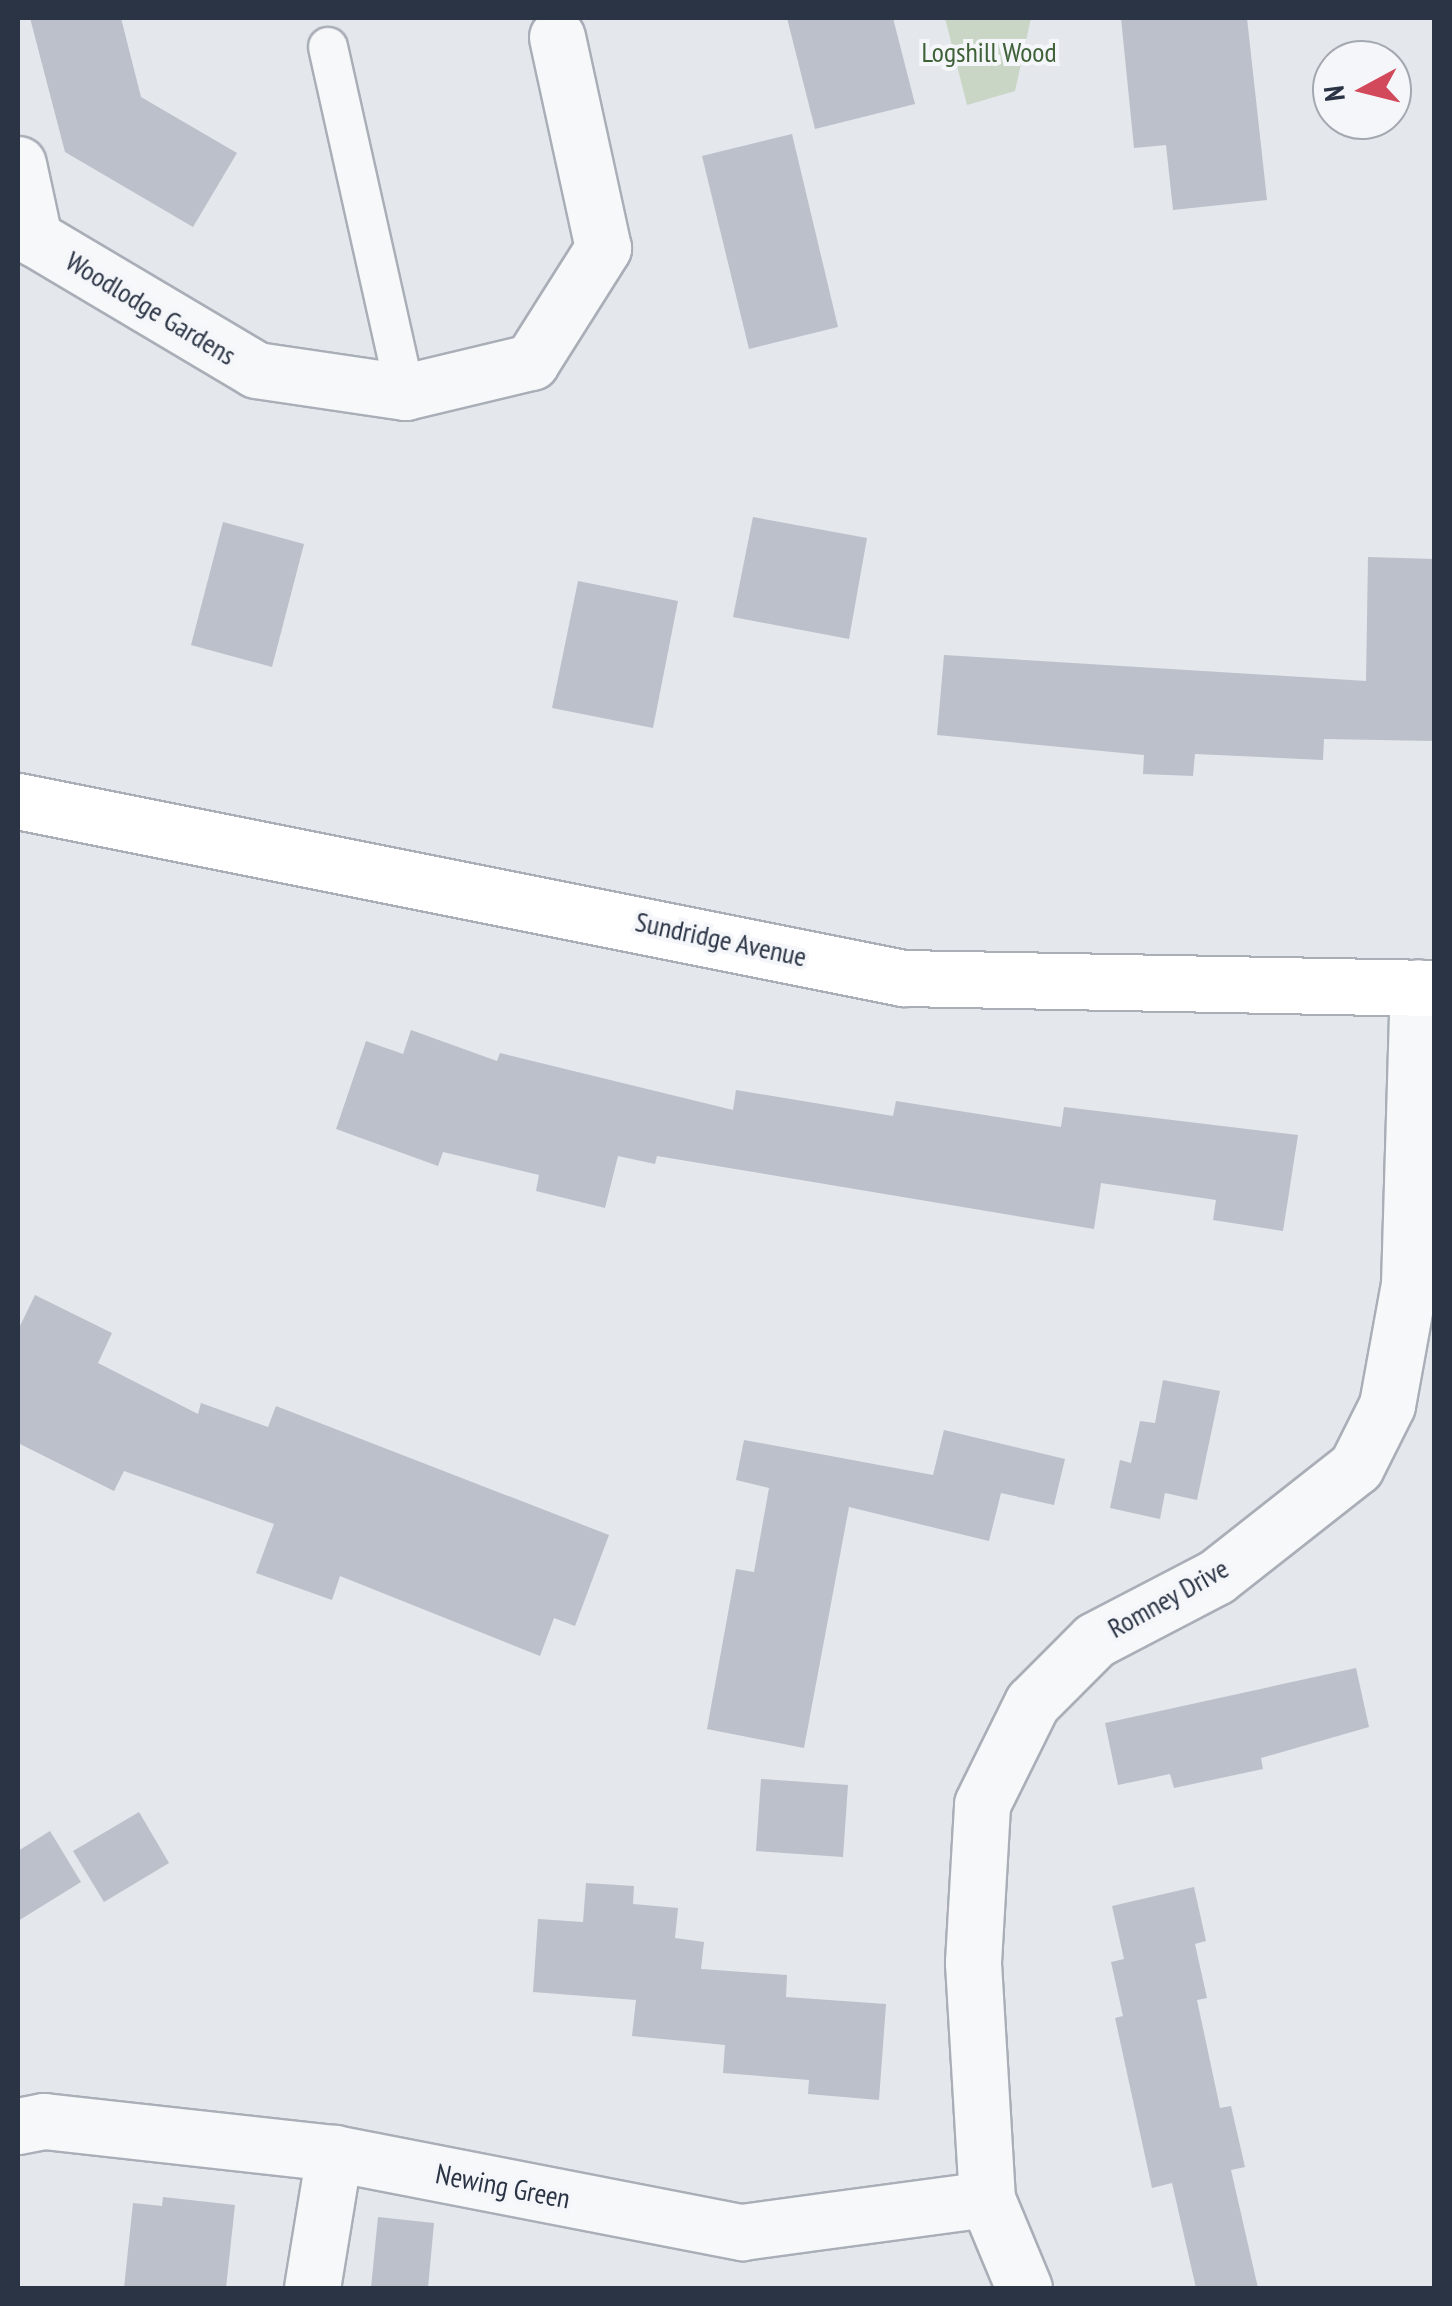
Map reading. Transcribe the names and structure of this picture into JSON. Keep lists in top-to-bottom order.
{
  "streets": {
    "street": [
      "Woodlodge Gardens",
      "Sundridge Avenue",
      "Romney Drive",
      "Newing Green"
    ]
  },
  "crossings": [
    ["Sundridge Avenue", "Romney Drive"],
    ["Romney Drive", "Newing Green"]
  ],
  "parks": ["Logshill Wood"],
  "north": "left"
}
